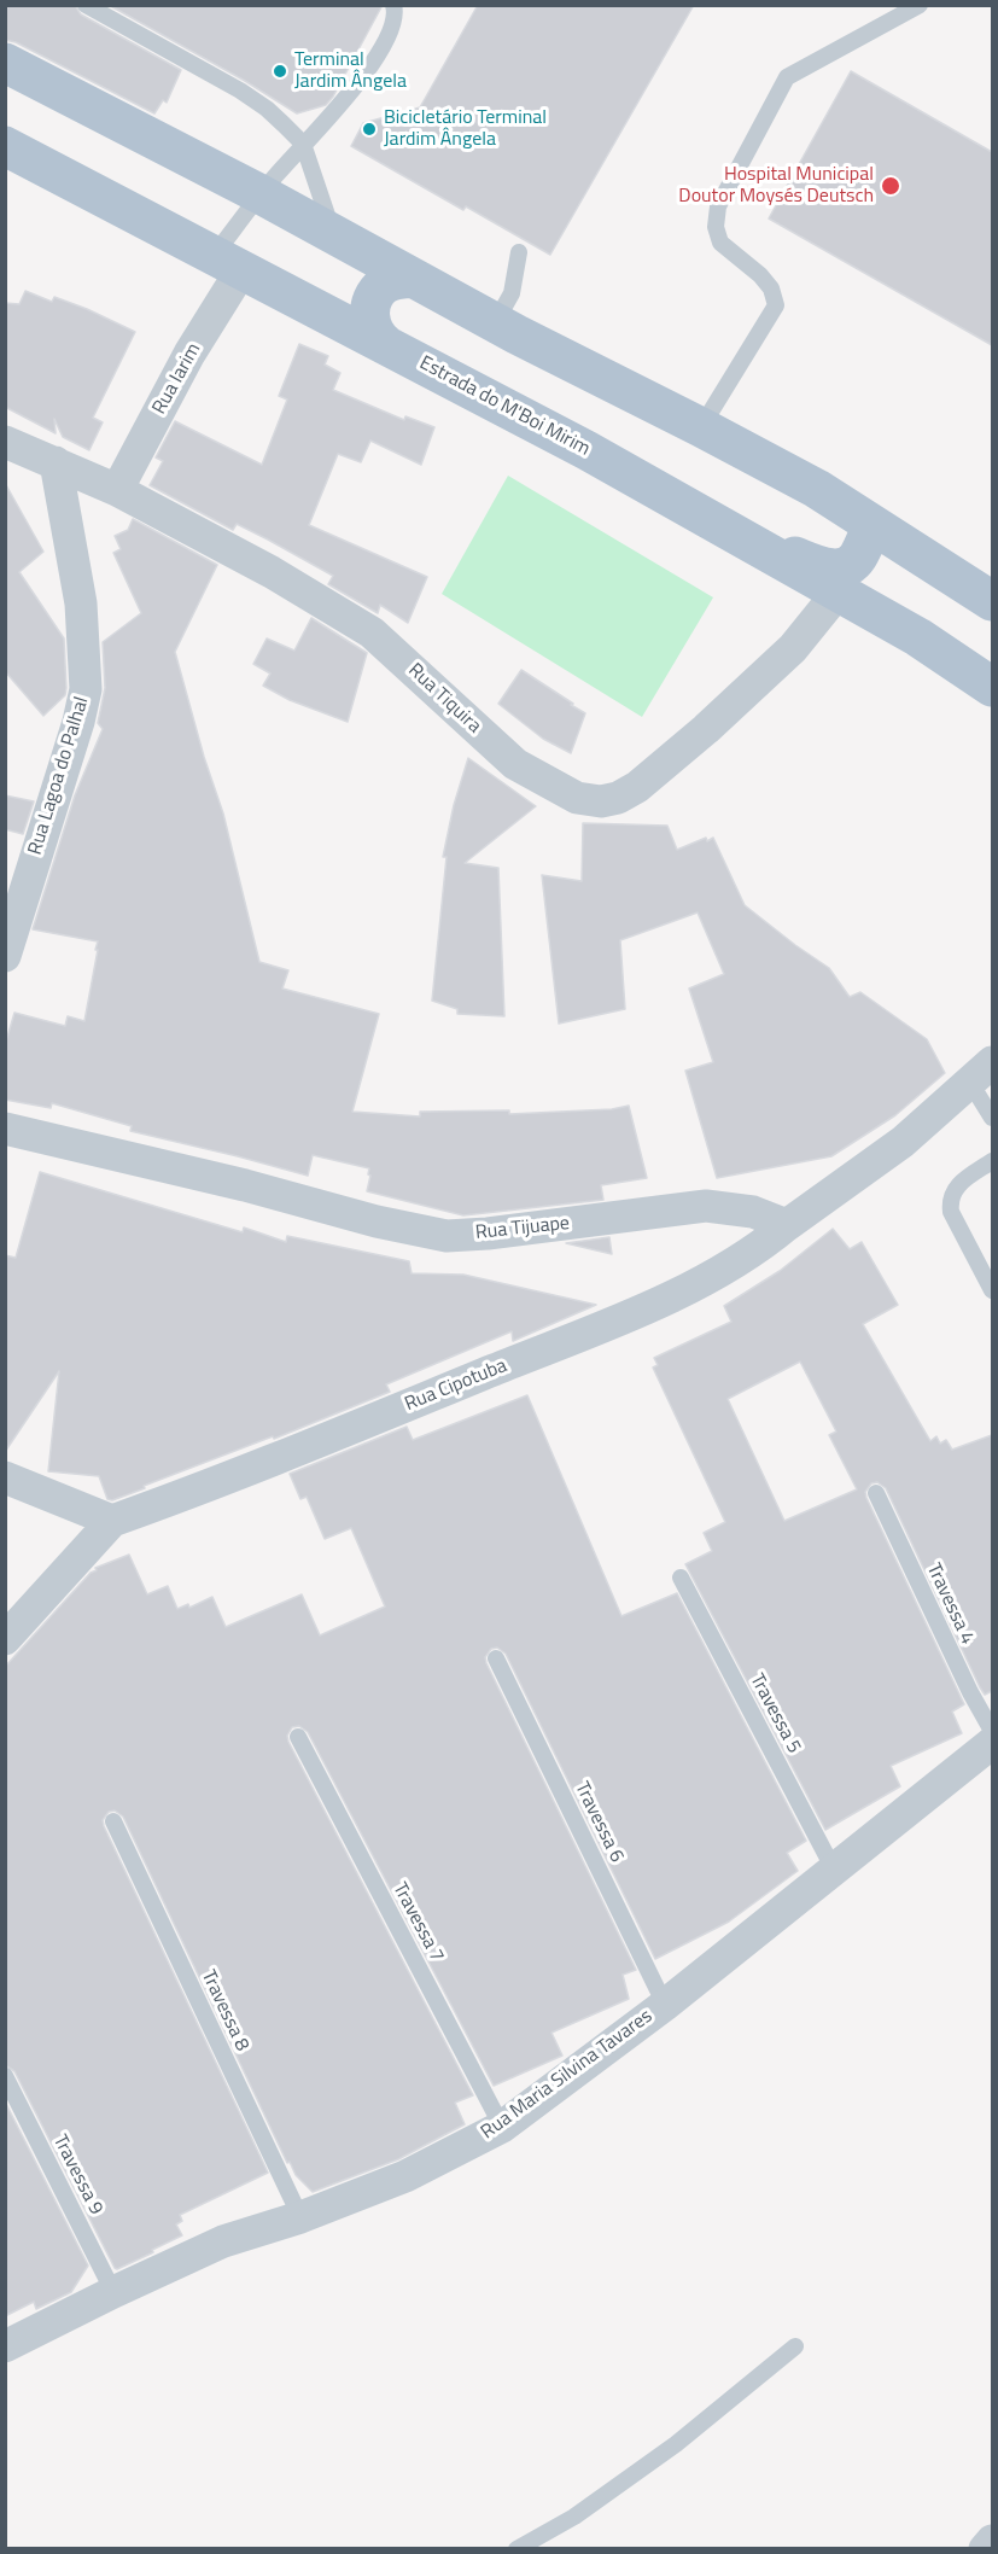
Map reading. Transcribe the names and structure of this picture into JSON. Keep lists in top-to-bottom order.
{
  "streets": {
    "main road": ["Estrada do M'Boi Mirim"],
    "street": [
      "Rua Iarim",
      "Rua Tiquira",
      "Rua Lagoa do Palhal",
      "Rua Tijuape",
      "Rua Cipotuba",
      "Rua Maria Silvina Tavares"
    ],
    "lane": [
      "Travessa 4",
      "Travessa 5",
      "Travessa 6",
      "Travessa 7",
      "Travessa 8",
      "Travessa 9"
    ]
  },
  "crossings": [
    ["Rua Iarim", "Estrada do M'Boi Mirim"],
    ["Rua Iarim", "Rua Tiquira"],
    ["Estrada do M'Boi Mirim", "Rua Tiquira"],
    ["Rua Tiquira", "Rua Lagoa do Palhal"],
    ["Rua Tijuape", "Rua Cipotuba"],
    ["Travessa 5", "Rua Maria Silvina Tavares"],
    ["Travessa 6", "Rua Maria Silvina Tavares"],
    ["Travessa 7", "Rua Maria Silvina Tavares"],
    ["Travessa 8", "Rua Maria Silvina Tavares"],
    ["Rua Maria Silvina Tavares", "Travessa 9"]
  ],
  "places": ["Terminal Jardim Ângela", "Bicicletário Terminal Jardim Ângela", "Hospital Municipal Doutor Moysés Deutsch"]
}
